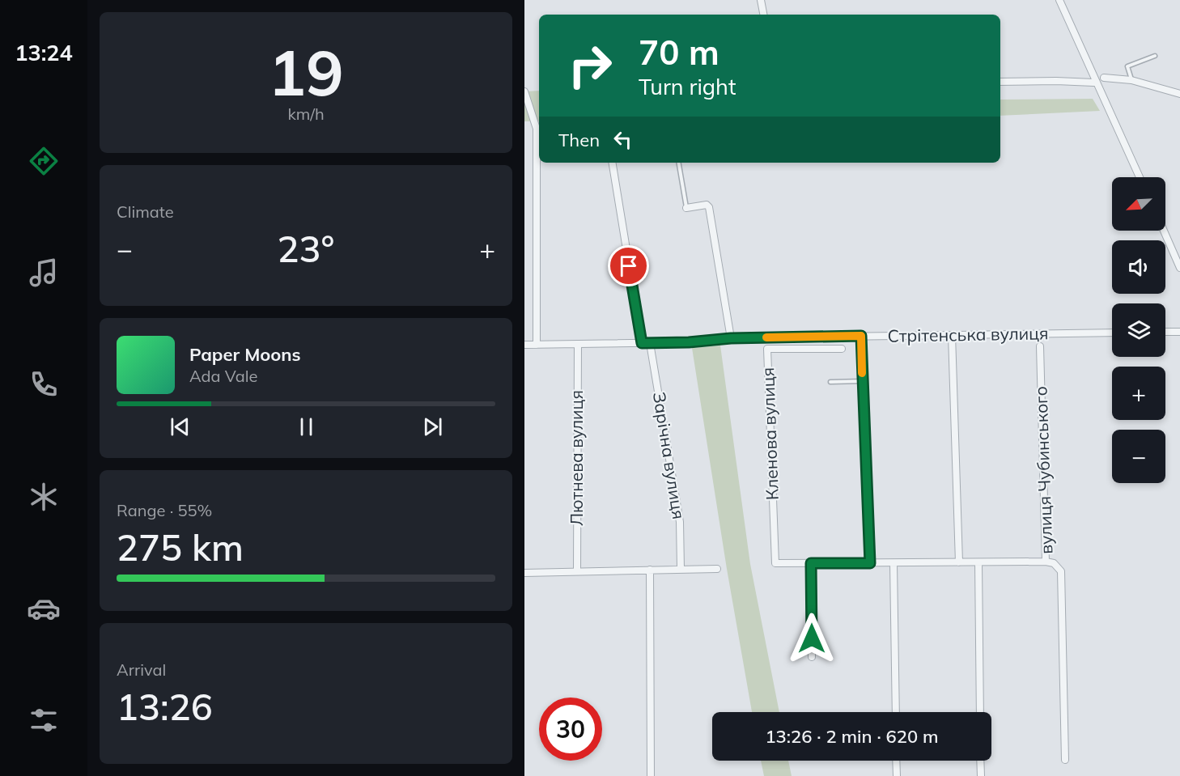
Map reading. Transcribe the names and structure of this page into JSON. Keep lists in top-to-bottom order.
{
  "streets": {
    "street": [
      "Стрітенська вулиця",
      "Кленова вулиця",
      "Зарічна вулиця",
      "Лютнева вулиця",
      "вулиця Чубинського"
    ]
  },
  "crossings": [
    ["Стрітенська вулиця", "Зарічна вулиця"],
    ["Стрітенська вулиця", "Лютнева вулиця"]
  ],
  "north": "bottom left",
  "page": {
    "tabs": "13:24",
    "tile": [
      ["19", "km/h"],
      "Climate",
      ["Range · 55%", "275 km"],
      ["Arrival", "13:26"]
    ],
    "turn": ["70 m", "Turn right"],
    "then": "Then",
    "map_buttons": ["+", "−"],
    "heat": ["−", "23°", "+"],
    "song": ["Paper Moons", "Ada Vale"],
    "limit": "30",
    "trip": "13:26 · 2 min · 620 m"
  }
}
